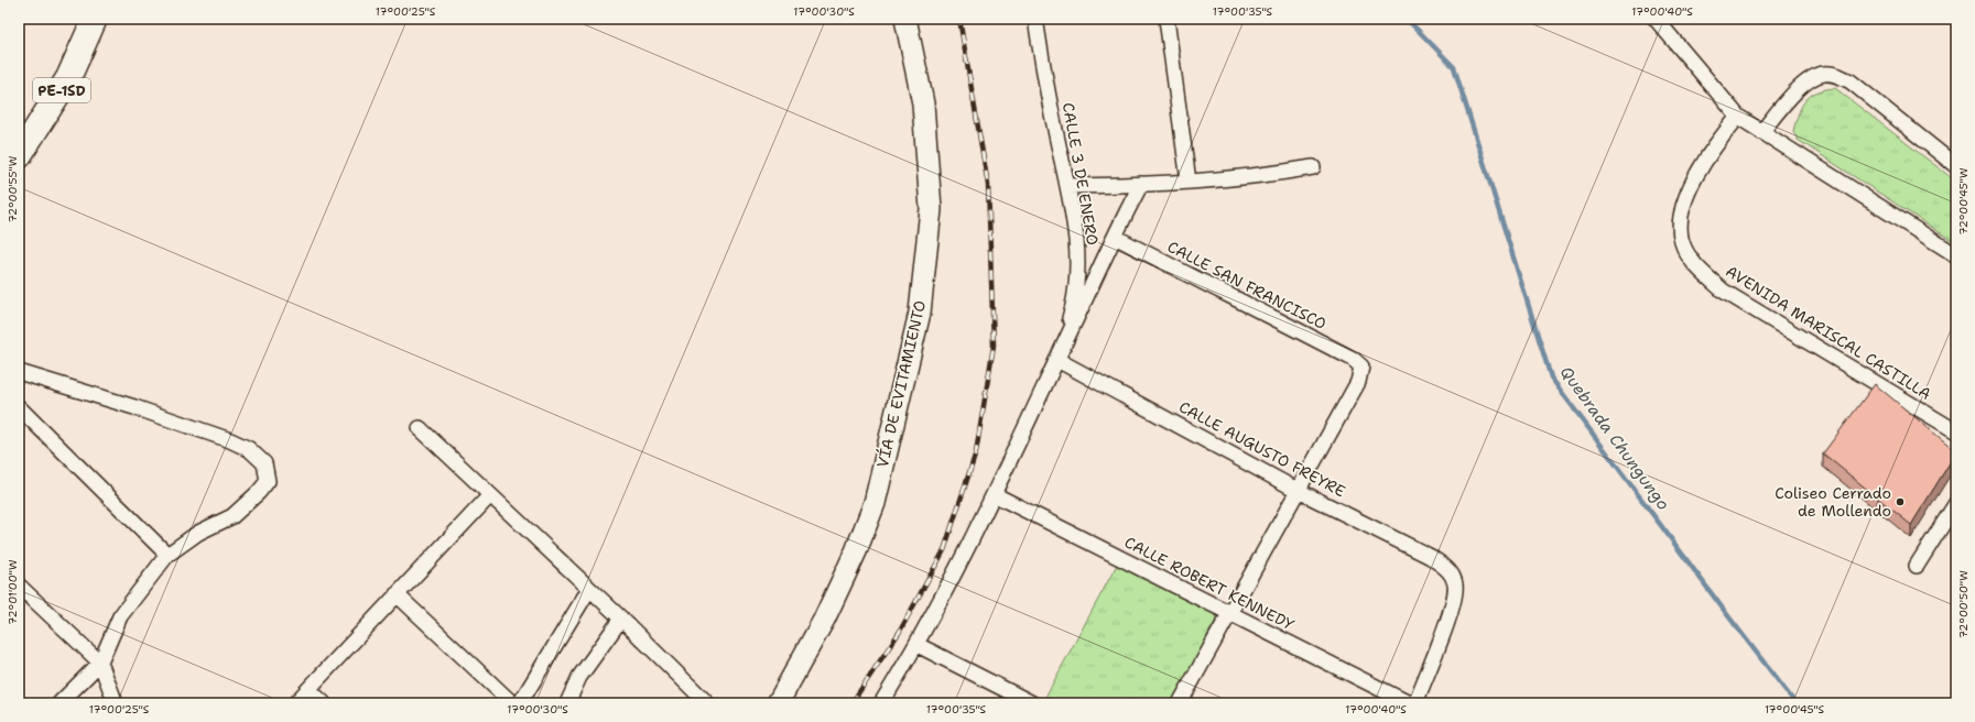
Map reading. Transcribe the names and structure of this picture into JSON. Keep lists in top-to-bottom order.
{
  "streets": {
    "highway": ["PE-1SD"],
    "main road": ["VÍA DE EVITAMIENTO"],
    "street": [
      "CALLE 3 DE ENERO",
      "CALLE SAN FRANCISCO",
      "AVENIDA MARISCAL CASTILLA",
      "CALLE AUGUSTO FREYRE",
      "CALLE ROBERT KENNEDY"
    ]
  },
  "crossings": [
    ["CALLE 3 DE ENERO", "CALLE AUGUSTO FREYRE"],
    ["CALLE SAN FRANCISCO", "CALLE AUGUSTO FREYRE"]
  ],
  "water": ["Quebrada Chungungo"],
  "places": ["Coliseo Cerrado de Mollendo"],
  "coordinates": [
    "17°00'25\"S",
    "17°00'30\"S",
    "17°00'35\"S",
    "17°00'40\"S",
    "72°00'55\"W",
    "72°00'45\"W",
    "72°01'00\"W",
    "72°00'50\"W",
    "17°00'45\"S"
  ]
}
